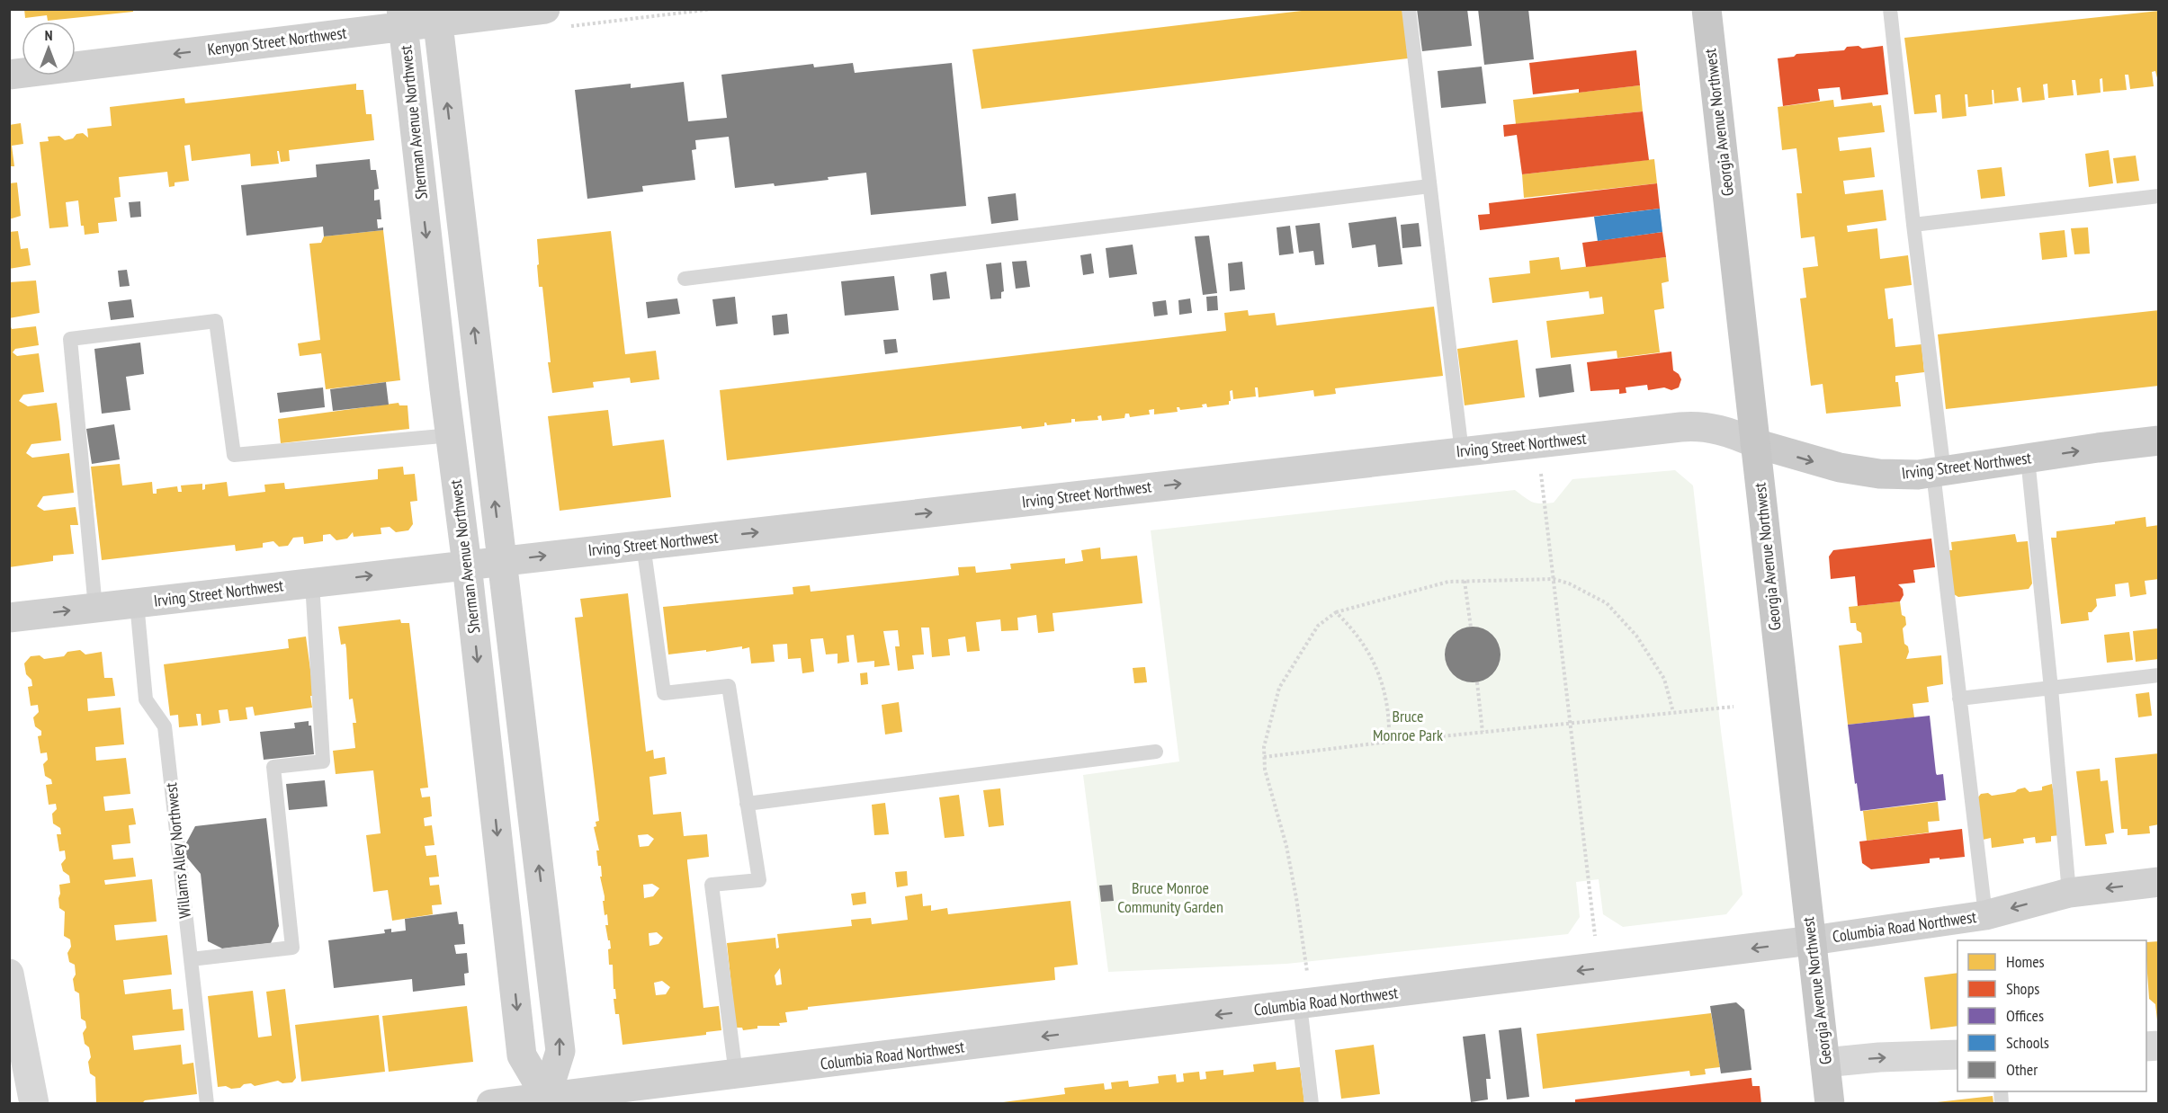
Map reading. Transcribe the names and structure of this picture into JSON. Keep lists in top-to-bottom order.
{
  "streets": {
    "highway": ["Georgia Avenue Northwest"],
    "main road": [
      "Kenyon Street Northwest",
      "Sherman Avenue Northwest",
      "Irving Street Northwest",
      "Columbia Road Northwest"
    ],
    "lane": ["Willams Alley Northwest"]
  },
  "crossings": [
    ["Kenyon Street Northwest", "Sherman Avenue Northwest"],
    ["Sherman Avenue Northwest", "Irving Street Northwest"],
    ["Sherman Avenue Northwest", "Columbia Road Northwest"],
    ["Georgia Avenue Northwest", "Irving Street Northwest"],
    ["Georgia Avenue Northwest", "Columbia Road Northwest"],
    ["Irving Street Northwest", "Willams Alley Northwest"]
  ],
  "one_way": ["Kenyon Street Northwest", "Irving Street Northwest", "Columbia Road Northwest"],
  "parks": ["Bruce Monroe Park", "Bruce Monroe Community Garden"],
  "legend": [
    "Homes",
    "Shops",
    "Offices",
    "Schools",
    "Other"
  ],
  "north": "top"
}
